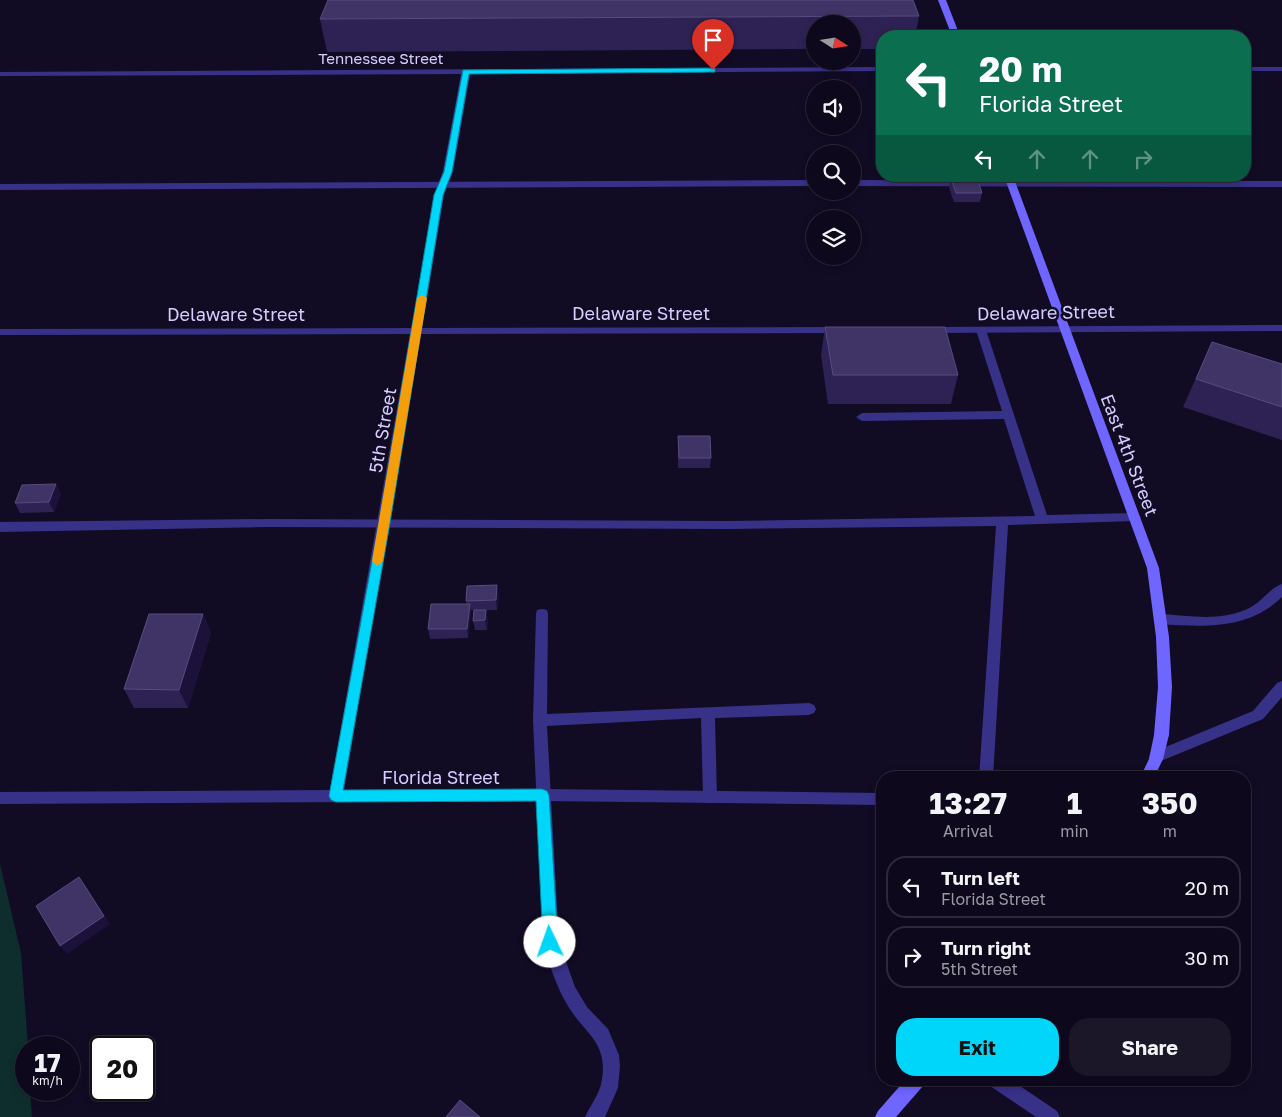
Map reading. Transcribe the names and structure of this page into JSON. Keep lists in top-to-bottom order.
{
  "streets": {
    "main road": ["East 4th Street"],
    "street": [
      "Tennessee Street",
      "Delaware Street",
      "5th Street",
      "Florida Street"
    ]
  },
  "crossings": [
    ["Tennessee Street", "5th Street"],
    ["Delaware Street", "5th Street"],
    ["Delaware Street", "East 4th Street"],
    ["5th Street", "Florida Street"]
  ],
  "north": "right",
  "page": {
    "turn": ["20 m", "Florida Street"],
    "eta": [
      "13:27",
      "Arrival",
      "1",
      "min",
      "350",
      "m"
    ],
    "list": [
      {
        "name": "Turn left",
        "note": "Florida Street",
        "value": "20 m"
      },
      {
        "name": "Turn right",
        "note": "5th Street",
        "value": "30 m"
      }
    ],
    "buttons": ["Exit", "Share"],
    "speed": "17 km/h",
    "limit": "20"
  }
}
